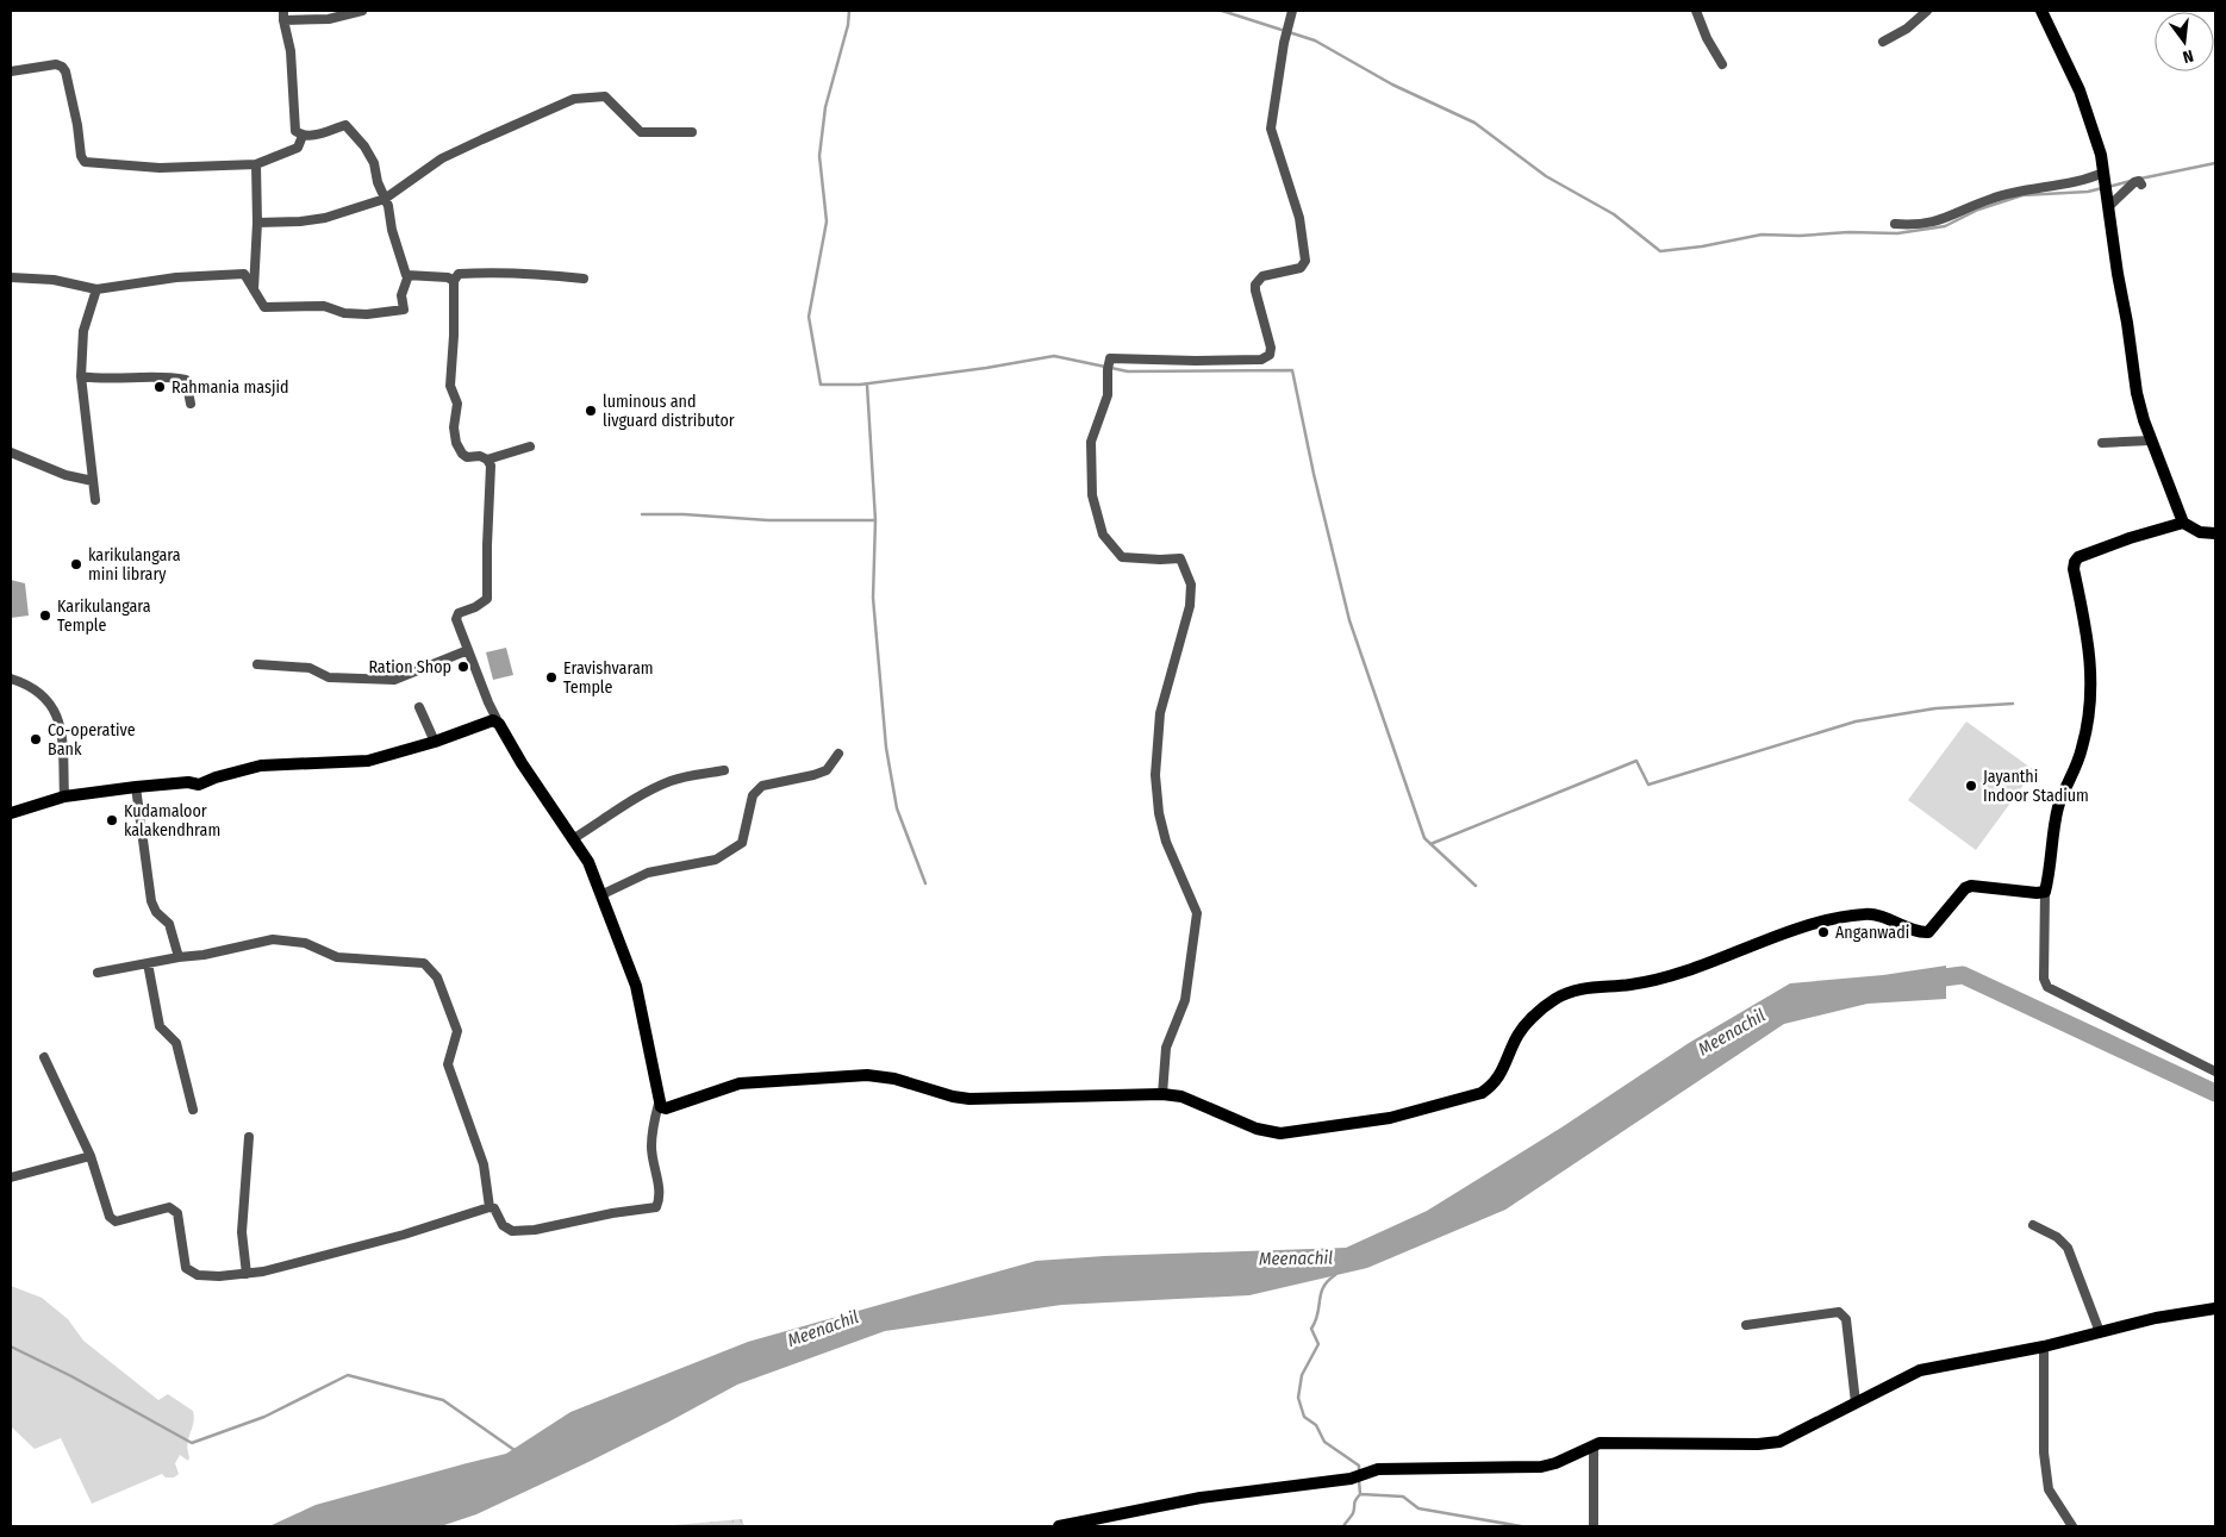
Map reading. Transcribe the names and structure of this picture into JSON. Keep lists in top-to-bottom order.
{
  "water": ["Meenachil"],
  "places": [
    "Rahmania masjid",
    "luminous and livguard distributor",
    "karikulangara mini library",
    "Karikulangara Temple",
    "Ration Shop",
    "Eravishvaram Temple",
    "Co-operative Bank",
    "Jayanthi Indoor Stadium",
    "Kudamaloor kalakendhram",
    "Anganwadi"
  ],
  "north": "bottom"
}
